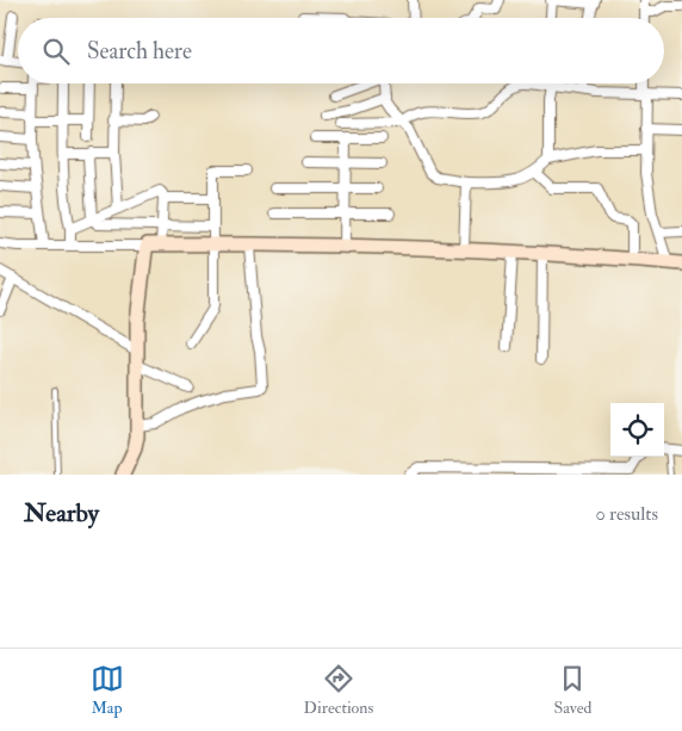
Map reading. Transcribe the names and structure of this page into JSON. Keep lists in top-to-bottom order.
{
  "page": {
    "search": "Search here",
    "heading": ["Nearby", "0 results"],
    "nav": ["Map", "Directions", "Saved"]
  }
}
